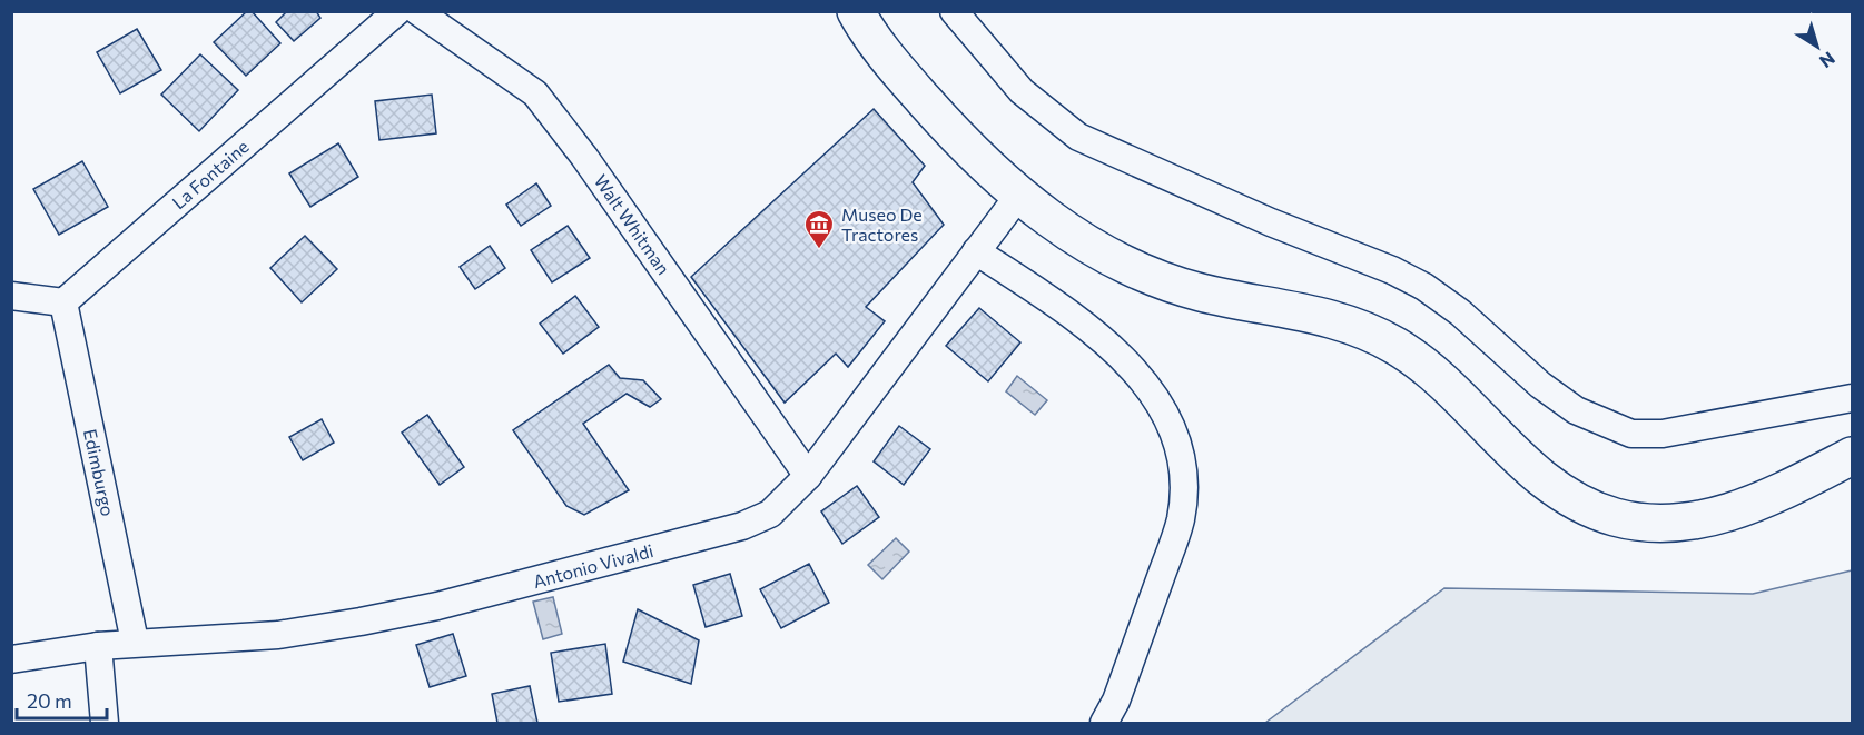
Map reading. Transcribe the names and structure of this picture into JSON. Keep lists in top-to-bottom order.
{
  "streets": {
    "street": [
      "La Fontaine",
      "Walt Whitman",
      "Edimburgo",
      "Antonio Vivaldi"
    ]
  },
  "crossings": [
    ["La Fontaine", "Edimburgo"],
    ["Walt Whitman", "Antonio Vivaldi"],
    ["Edimburgo", "Antonio Vivaldi"]
  ],
  "places": {
    "museum": ["Museo De Tractores"]
  },
  "scale_bar": "20 m",
  "north": "bottom right"
}
